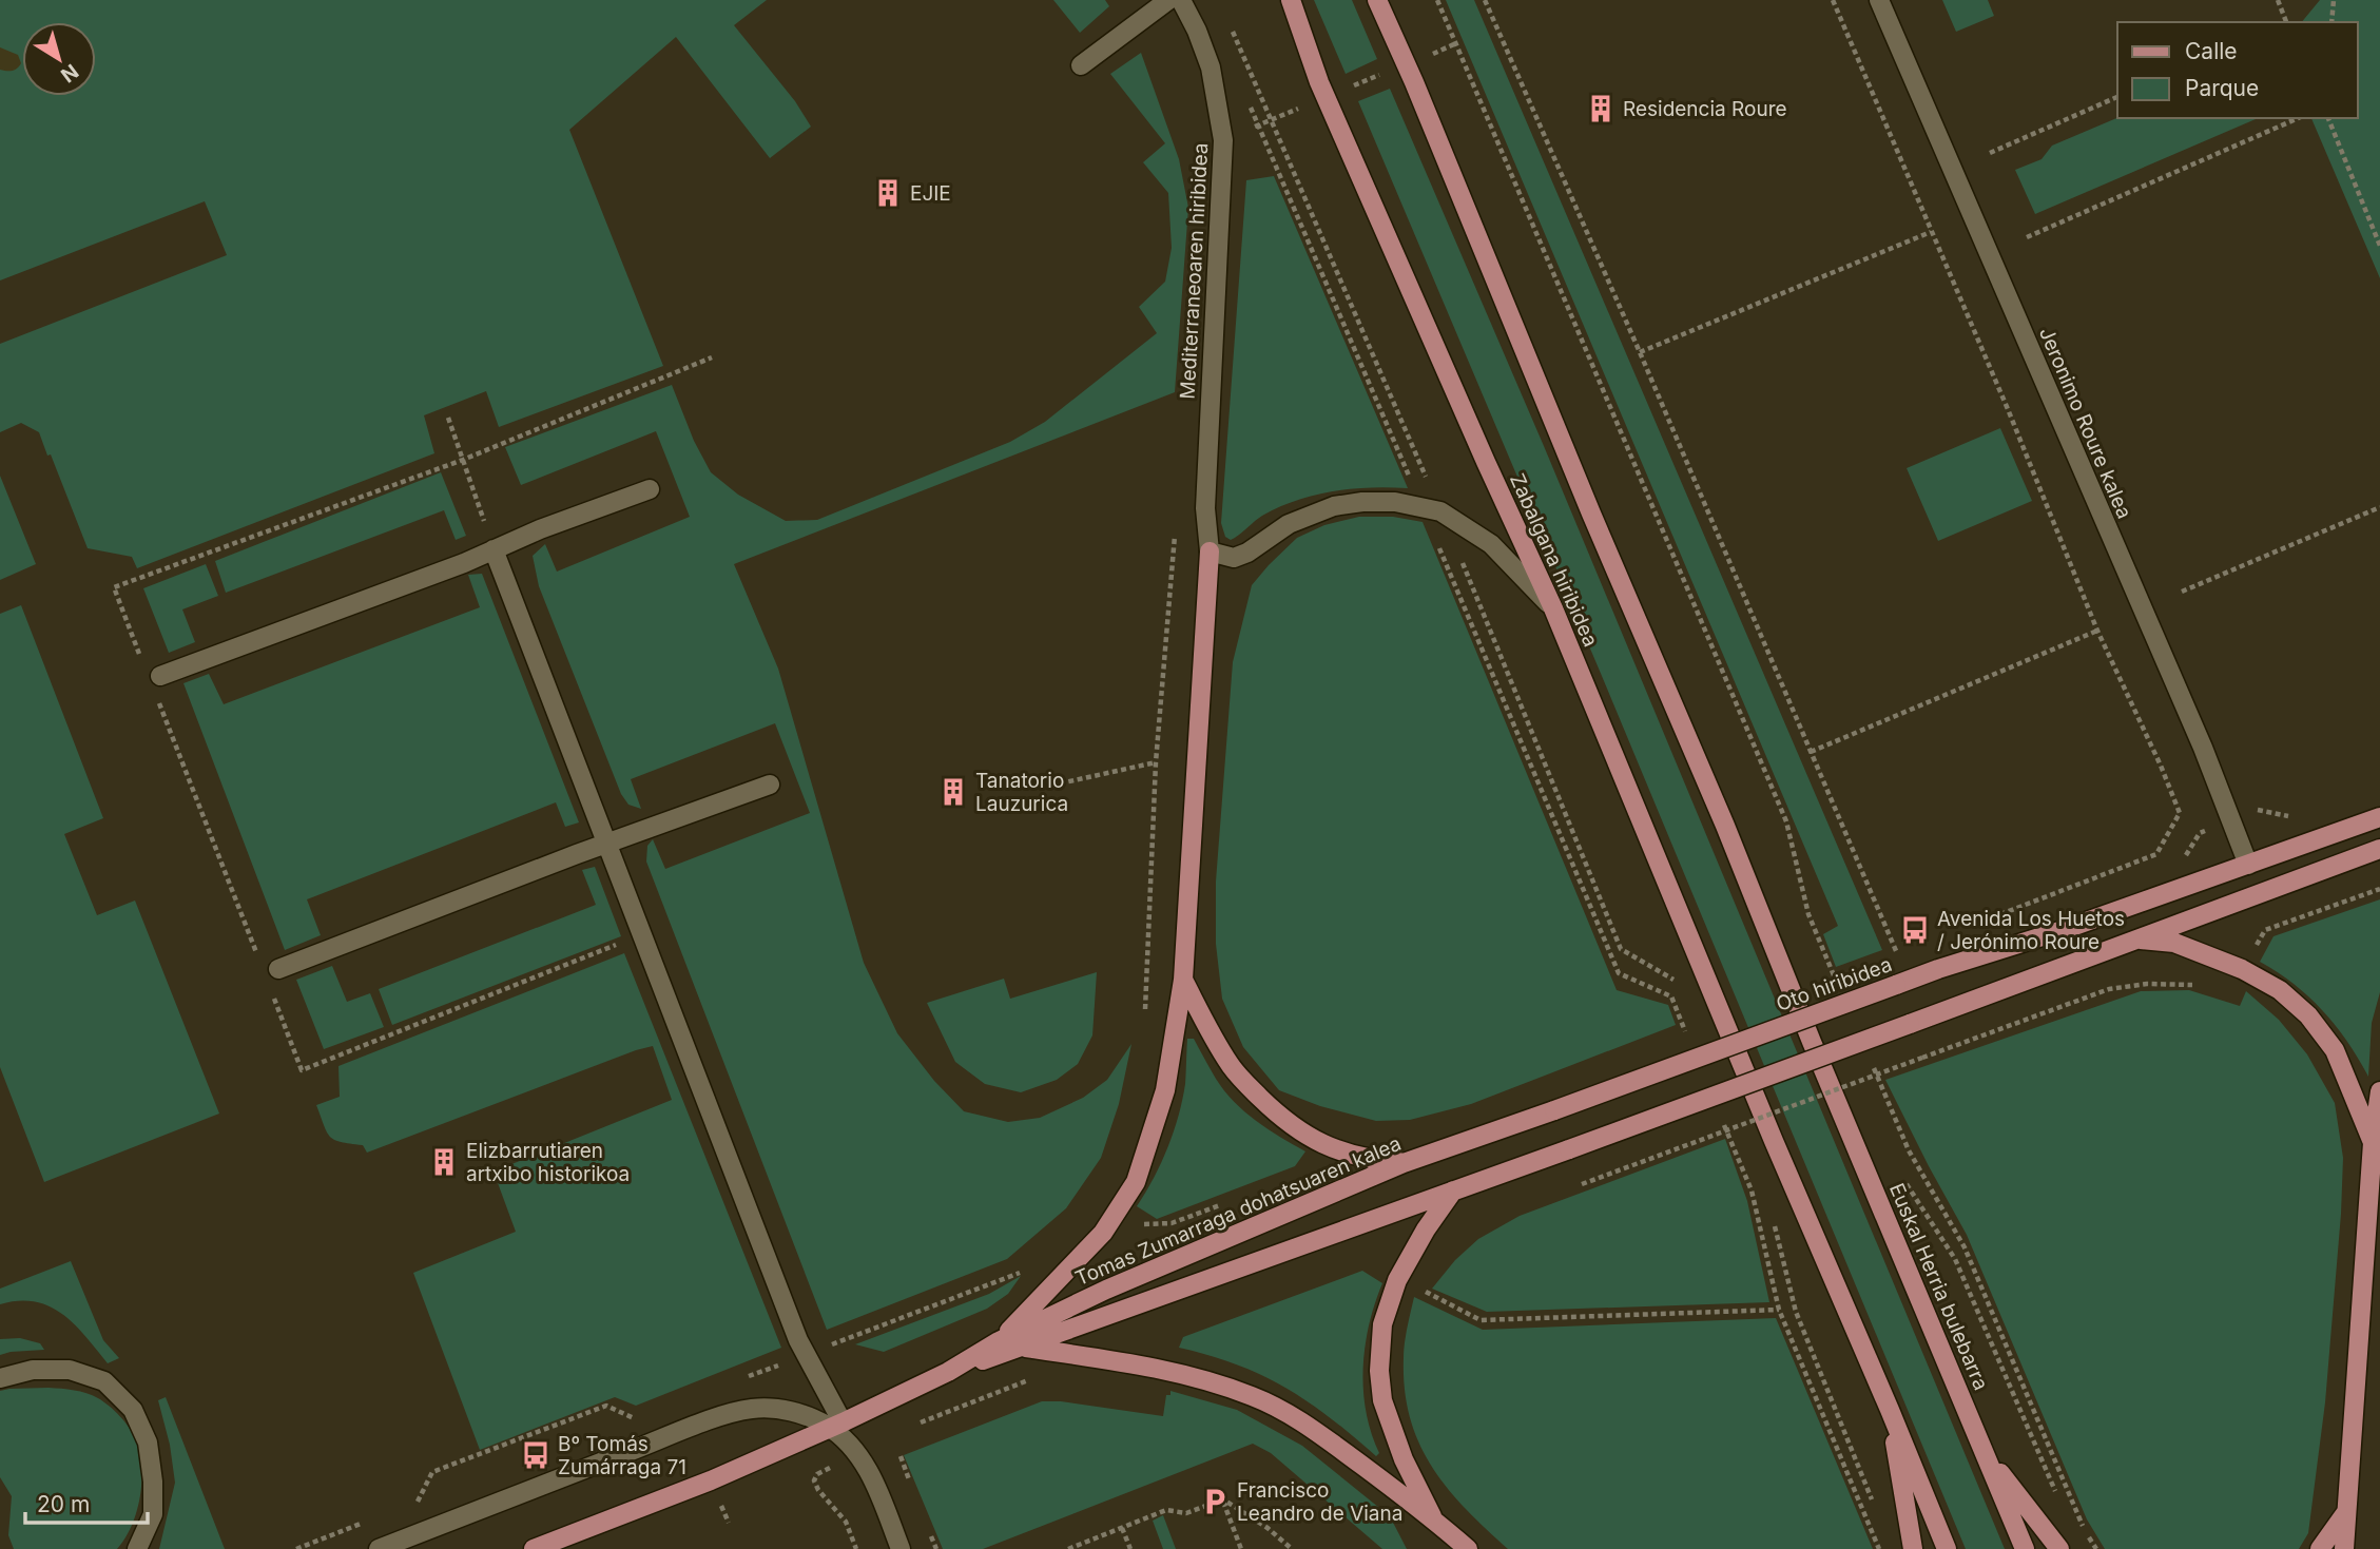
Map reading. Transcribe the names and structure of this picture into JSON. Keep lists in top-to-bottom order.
{
  "streets": {
    "main road": [
      "Zabalgana hiribidea",
      "Oto hiribidea",
      "Tomas Zumarraga dohatsuaren kalea",
      "Euskal Herria bulebarra"
    ],
    "street": ["Mediterraneoaren hiribidea", "Jeronimo Roure kalea"]
  },
  "crossings": [
    ["Jeronimo Roure kalea", "Oto hiribidea"],
    ["Oto hiribidea", "Tomas Zumarraga dohatsuaren kalea"]
  ],
  "places": {
    "building": [
      "Residencia Roure",
      "EJIE",
      "Tanatorio Lauzurica",
      "Elizbarrutiaren artxibo historikoa"
    ],
    "bus stop": ["Avenida Los Huetos / Jerónimo Roure", "Bº Tomás Zumárraga 71"],
    "parking": ["Francisco Leandro de Viana"]
  },
  "legend": ["Calle", "Parque"],
  "scale_bar": "20 m",
  "north": "bottom right"
}
